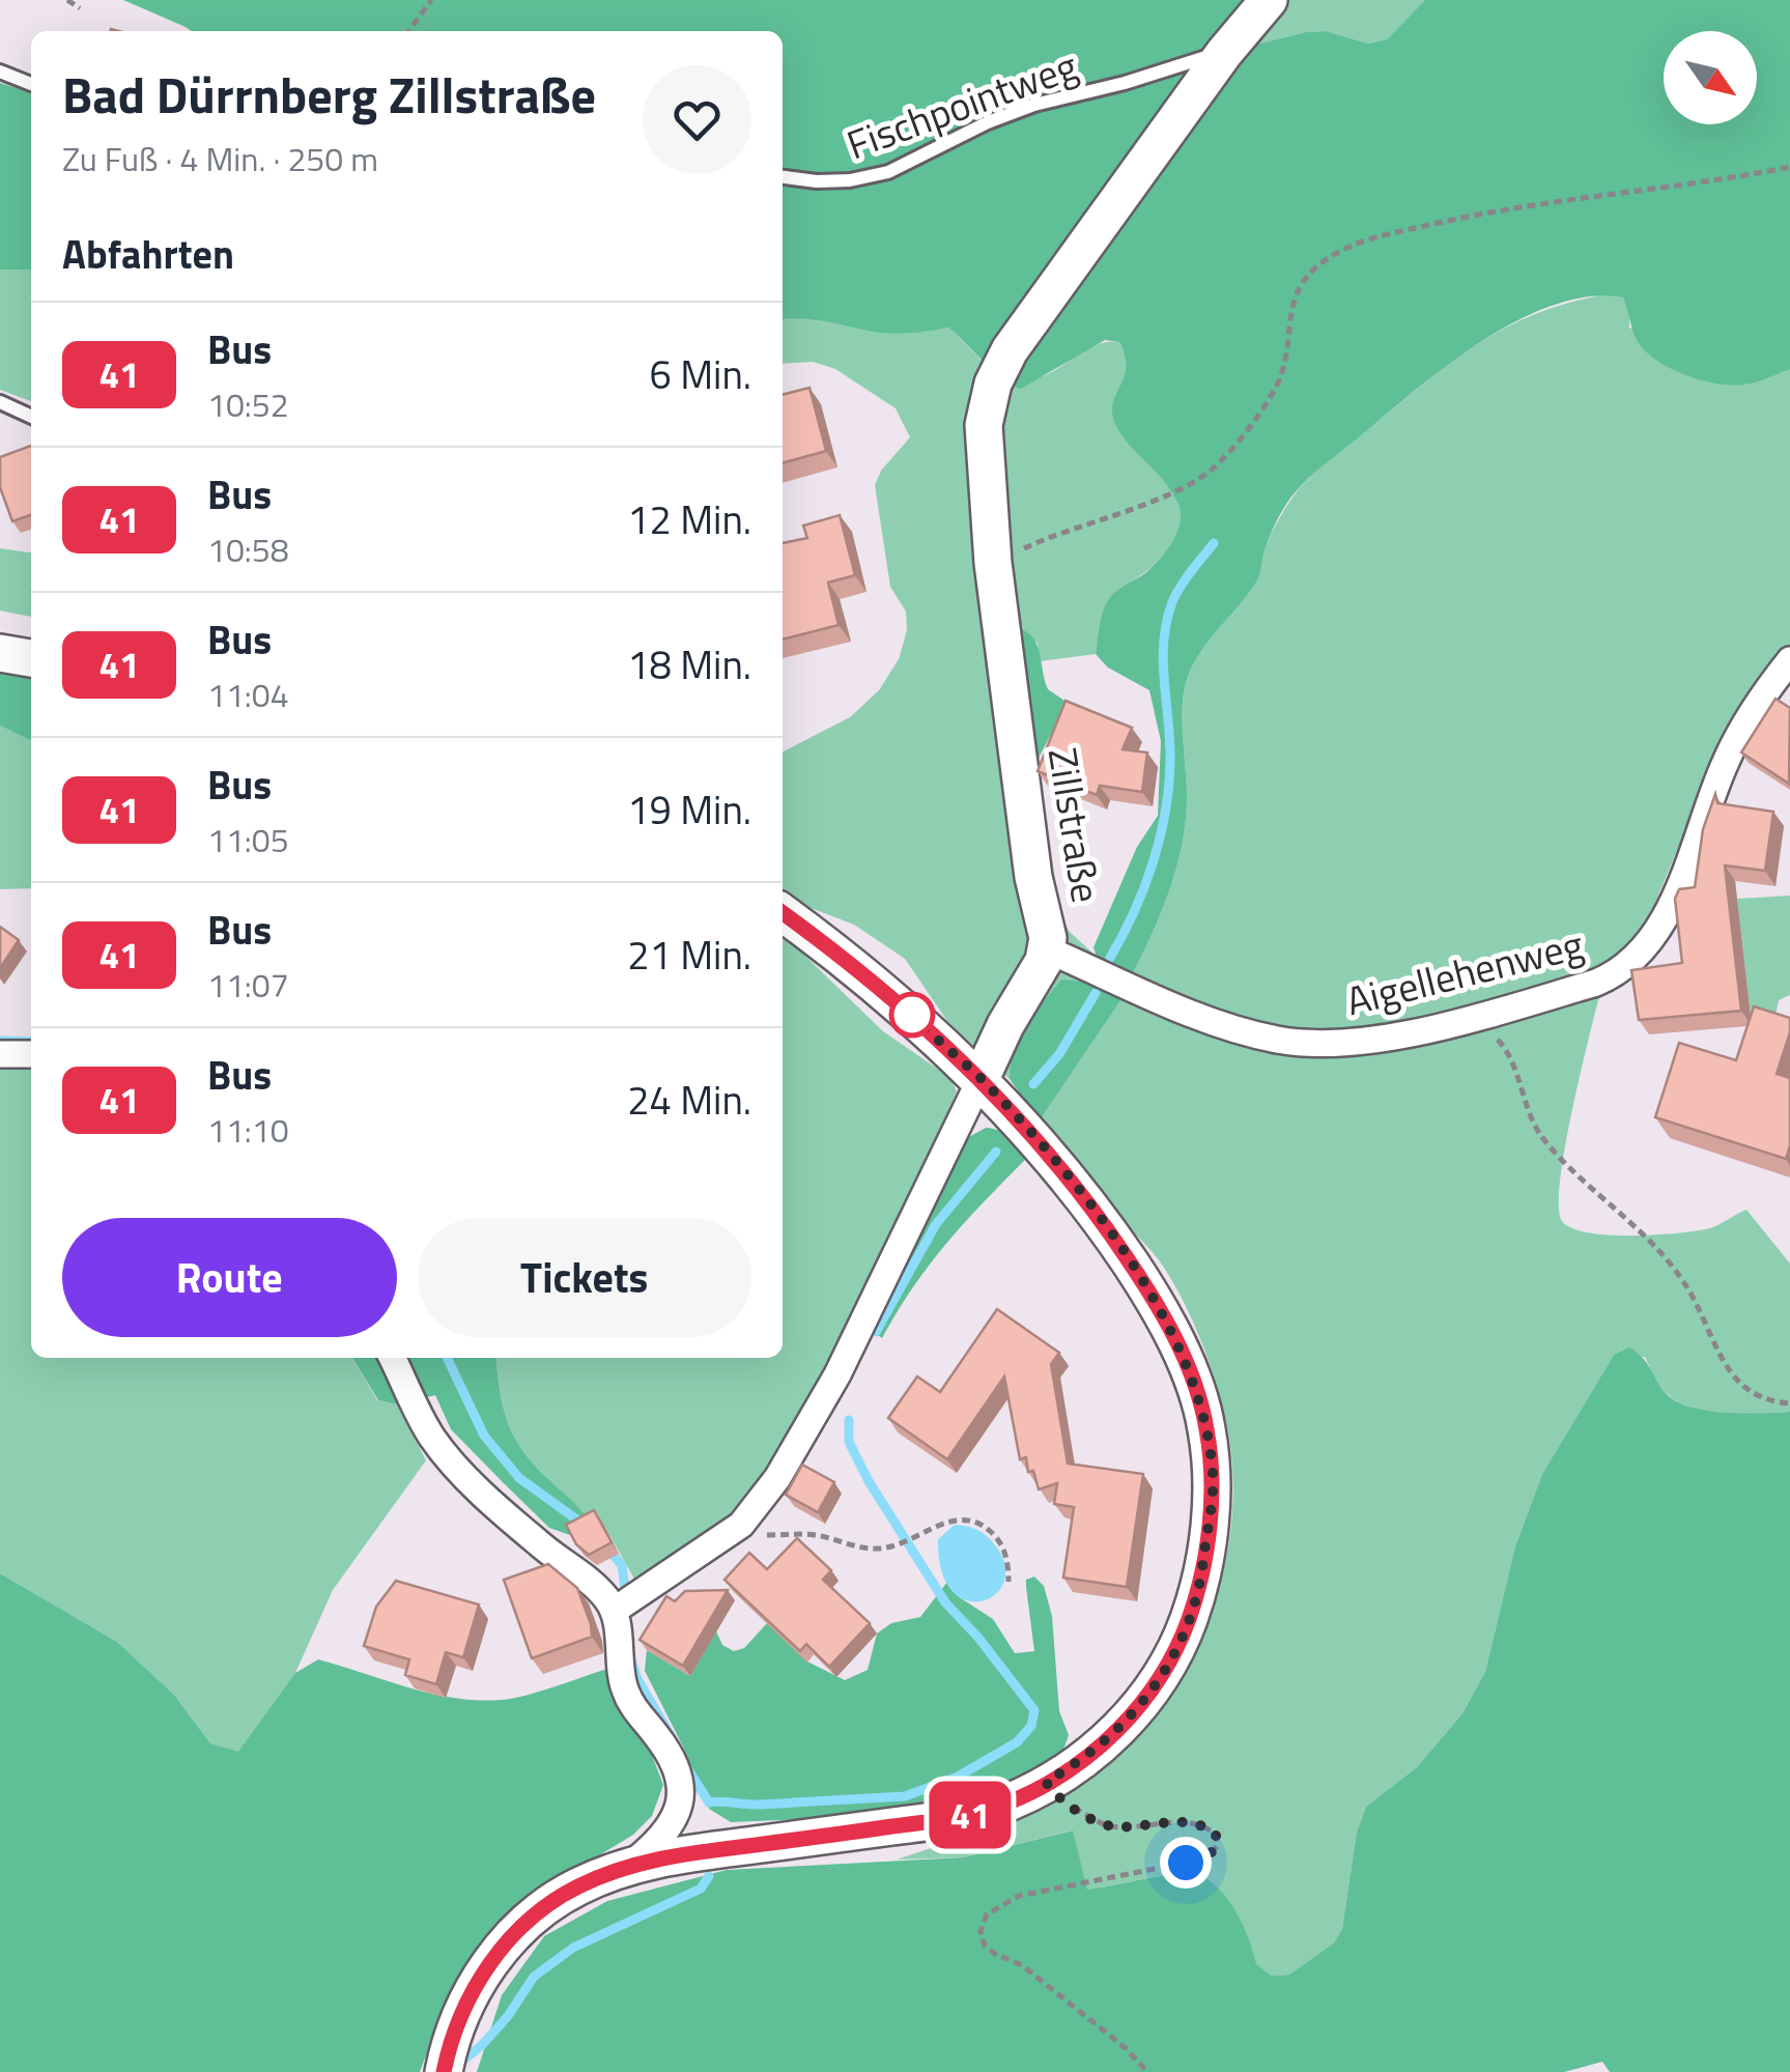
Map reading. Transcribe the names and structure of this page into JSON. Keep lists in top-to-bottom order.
{
  "streets": {
    "main road": ["Zillstraße"],
    "street": ["Aigellehenweg"],
    "lane": ["Fischpointweg"]
  },
  "crossings": [
    ["Fischpointweg", "Zillstraße"],
    ["Zillstraße", "Aigellehenweg"]
  ],
  "lines": ["bus line 41"],
  "north": "bottom right",
  "page": {
    "on_map": "41",
    "heading": [
      ["Bad Dürrnberg Zillstraße", "Zu Fuß · 4 Min. · 250 m"],
      "Abfahrten"
    ],
    "list": [
      {
        "mark": "41",
        "name": "Bus",
        "note": "10:52",
        "value": "6 Min."
      },
      {
        "mark": "41",
        "name": "Bus",
        "note": "10:58",
        "value": "12 Min."
      },
      {
        "mark": "41",
        "name": "Bus",
        "note": "11:04",
        "value": "18 Min."
      },
      {
        "mark": "41",
        "name": "Bus",
        "note": "11:05",
        "value": "19 Min."
      },
      {
        "mark": "41",
        "name": "Bus",
        "note": "11:07",
        "value": "21 Min."
      },
      {
        "mark": "41",
        "name": "Bus",
        "note": "11:10",
        "value": "24 Min."
      }
    ],
    "buttons": ["Route", "Tickets"]
  }
}
